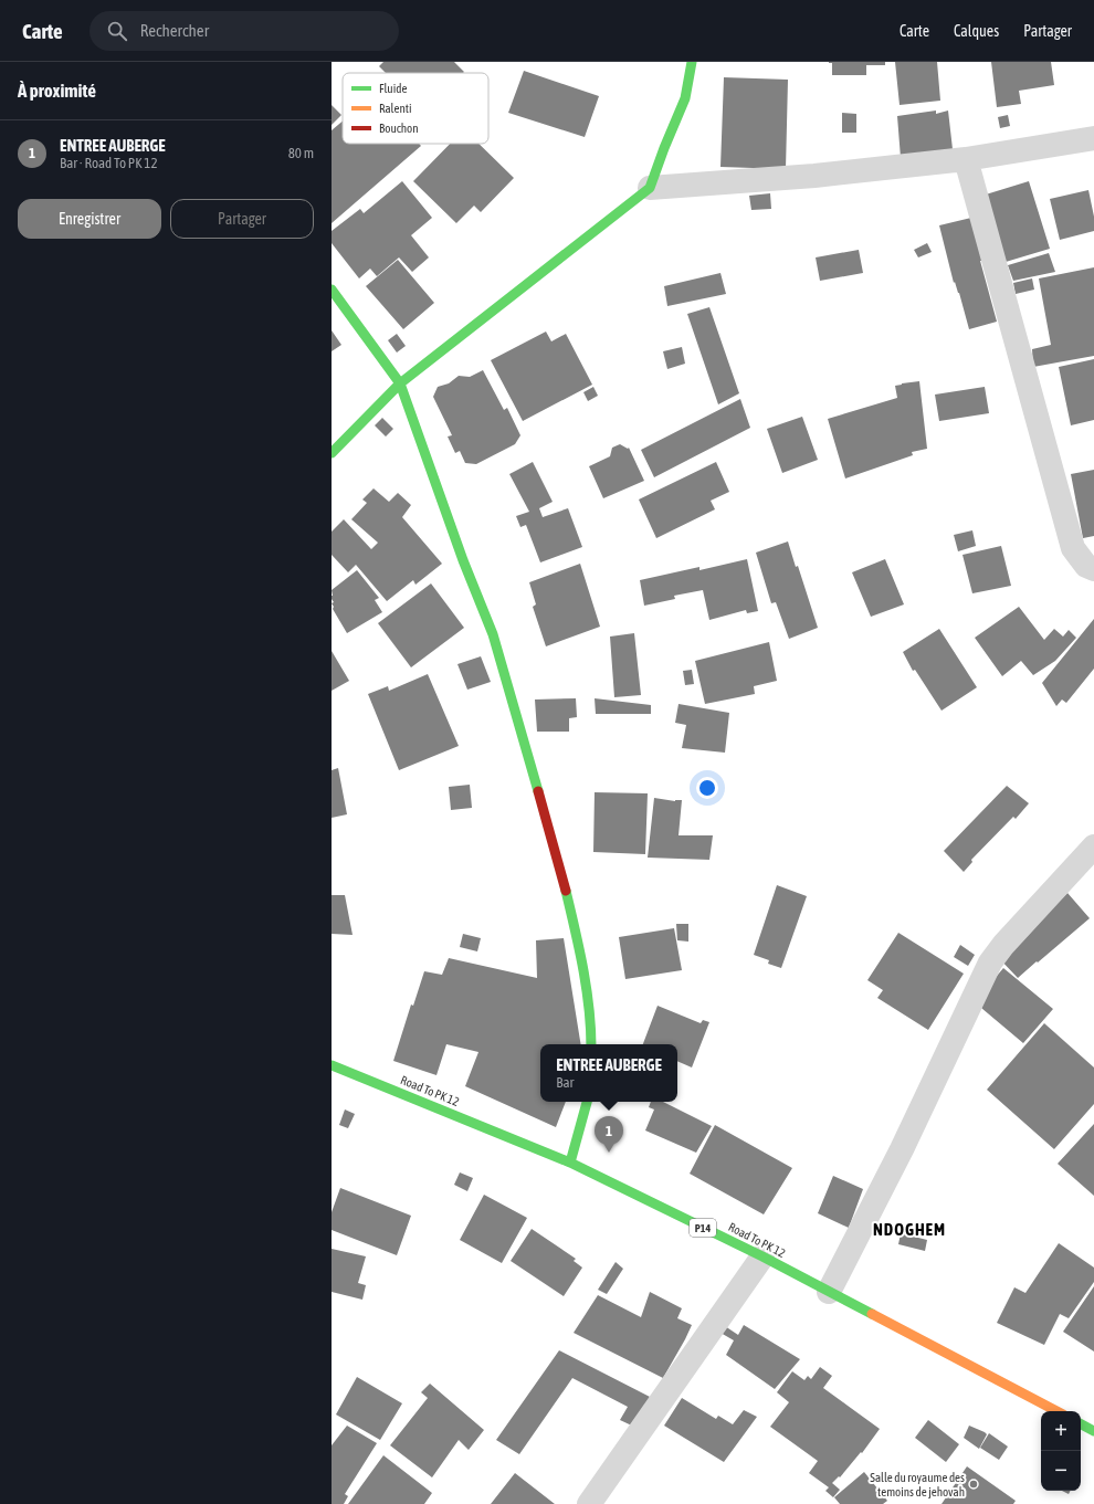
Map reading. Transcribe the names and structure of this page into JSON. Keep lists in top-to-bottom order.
{
  "streets": {
    "street": ["Road To PK 12", "P14"]
  },
  "districts": ["NDOGHEM"],
  "places": ["Salle du royaume des temoins de jehovah"],
  "legend": ["Fluide", "Ralenti", "Bouchon"],
  "page": {
    "header": "Carte",
    "search": "Rechercher",
    "nav": ["Carte", "Calques", "Partager"],
    "heading": "À proximité",
    "list": [
      {
        "mark": "1",
        "name": "ENTREE AUBERGE",
        "note": "Bar · Road To PK 12",
        "value": "80 m"
      }
    ],
    "buttons": ["Enregistrer", "Partager"],
    "popup": ["ENTREE AUBERGE", "Bar"],
    "pins": "1",
    "map_buttons": ["+", "−"]
  }
}
